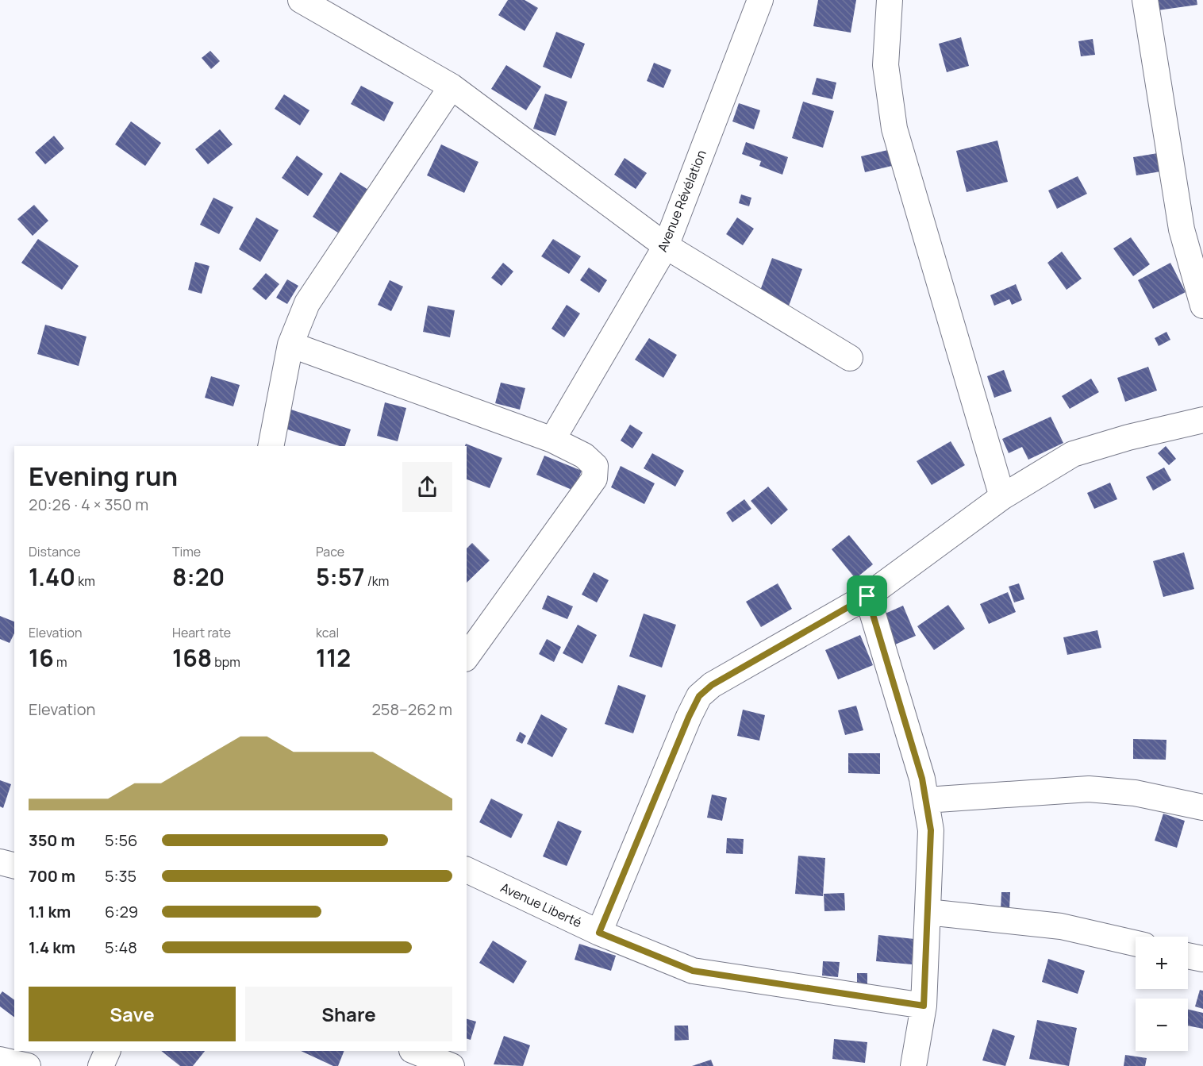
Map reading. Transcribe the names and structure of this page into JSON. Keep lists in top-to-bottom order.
{
  "streets": {
    "street": ["Avenue Révélation", "Avenue Liberté"]
  },
  "page": {
    "heading": ["Evening run", "20:26 · 4 × 350 m"],
    "stats": [
      ["Distance", "1.40 km"],
      ["Time", "8:20"],
      ["Pace", "5:57 /km"],
      ["Elevation", "16 m"],
      ["Heart rate", "168 bpm"],
      ["kcal", "112"]
    ],
    "chart": ["Elevation", "258–262 m"],
    "list": [
      {
        "name": "350 m",
        "note": "5:56"
      },
      {
        "name": "700 m",
        "note": "5:35"
      },
      {
        "name": "1.1 km",
        "note": "6:29"
      },
      {
        "name": "1.4 km",
        "note": "5:48"
      }
    ],
    "map_buttons": ["+", "−"],
    "buttons": ["Save", "Share"]
  }
}
